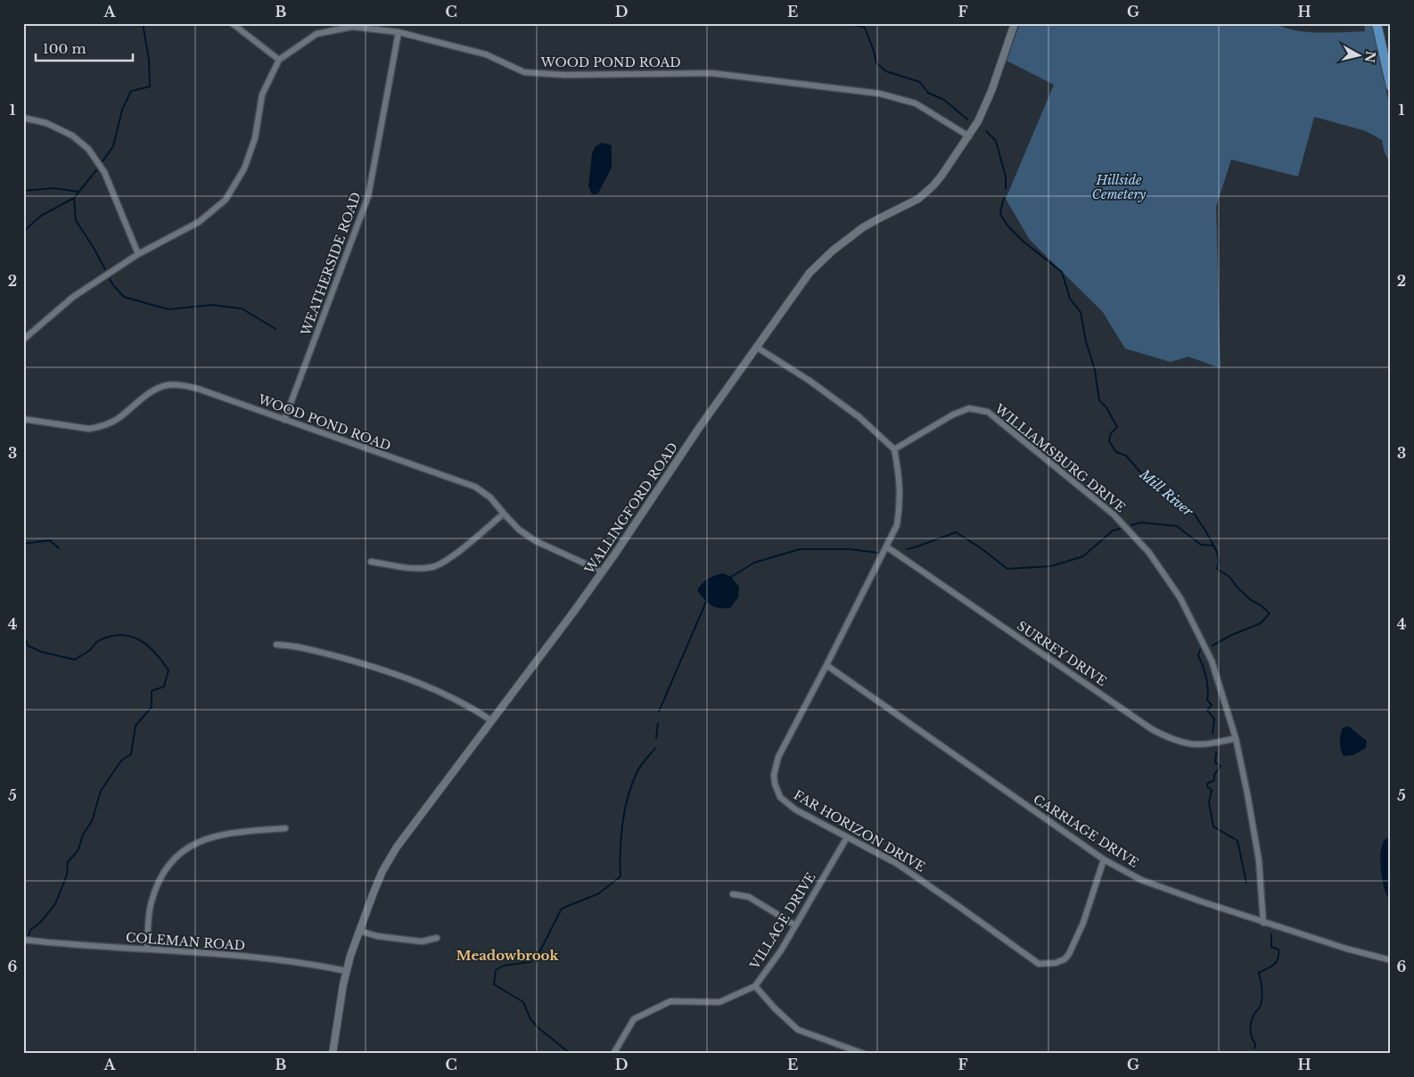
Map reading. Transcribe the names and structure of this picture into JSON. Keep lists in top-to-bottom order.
{
  "streets": {
    "street": [
      "WOOD POND ROAD",
      "WEATHERSIDE ROAD",
      "WILLIAMSBURG DRIVE",
      "WALLINGFORD ROAD",
      "SURREY DRIVE",
      "FAR HORIZON DRIVE",
      "CARRIAGE DRIVE",
      "VILLAGE DRIVE",
      "COLEMAN ROAD"
    ]
  },
  "crossings": [
    ["WOOD POND ROAD", "WEATHERSIDE ROAD"],
    ["WOOD POND ROAD", "WALLINGFORD ROAD"],
    ["WILLIAMSBURG DRIVE", "SURREY DRIVE"],
    ["WILLIAMSBURG DRIVE", "FAR HORIZON DRIVE"],
    ["WILLIAMSBURG DRIVE", "CARRIAGE DRIVE"],
    ["WALLINGFORD ROAD", "COLEMAN ROAD"],
    ["SURREY DRIVE", "FAR HORIZON DRIVE"],
    ["FAR HORIZON DRIVE", "CARRIAGE DRIVE"],
    ["FAR HORIZON DRIVE", "VILLAGE DRIVE"]
  ],
  "districts": ["Meadowbrook"],
  "water": ["Mill River"],
  "parks": ["Hillside Cemetery"],
  "scale_bar": "100 m",
  "north": "right",
  "grid": {
    "columns": [
      "A",
      "B",
      "C",
      "D",
      "E",
      "F",
      "G",
      "H"
    ],
    "rows": [
      "1",
      "2",
      "3",
      "4",
      "5",
      "6"
    ]
  }
}
